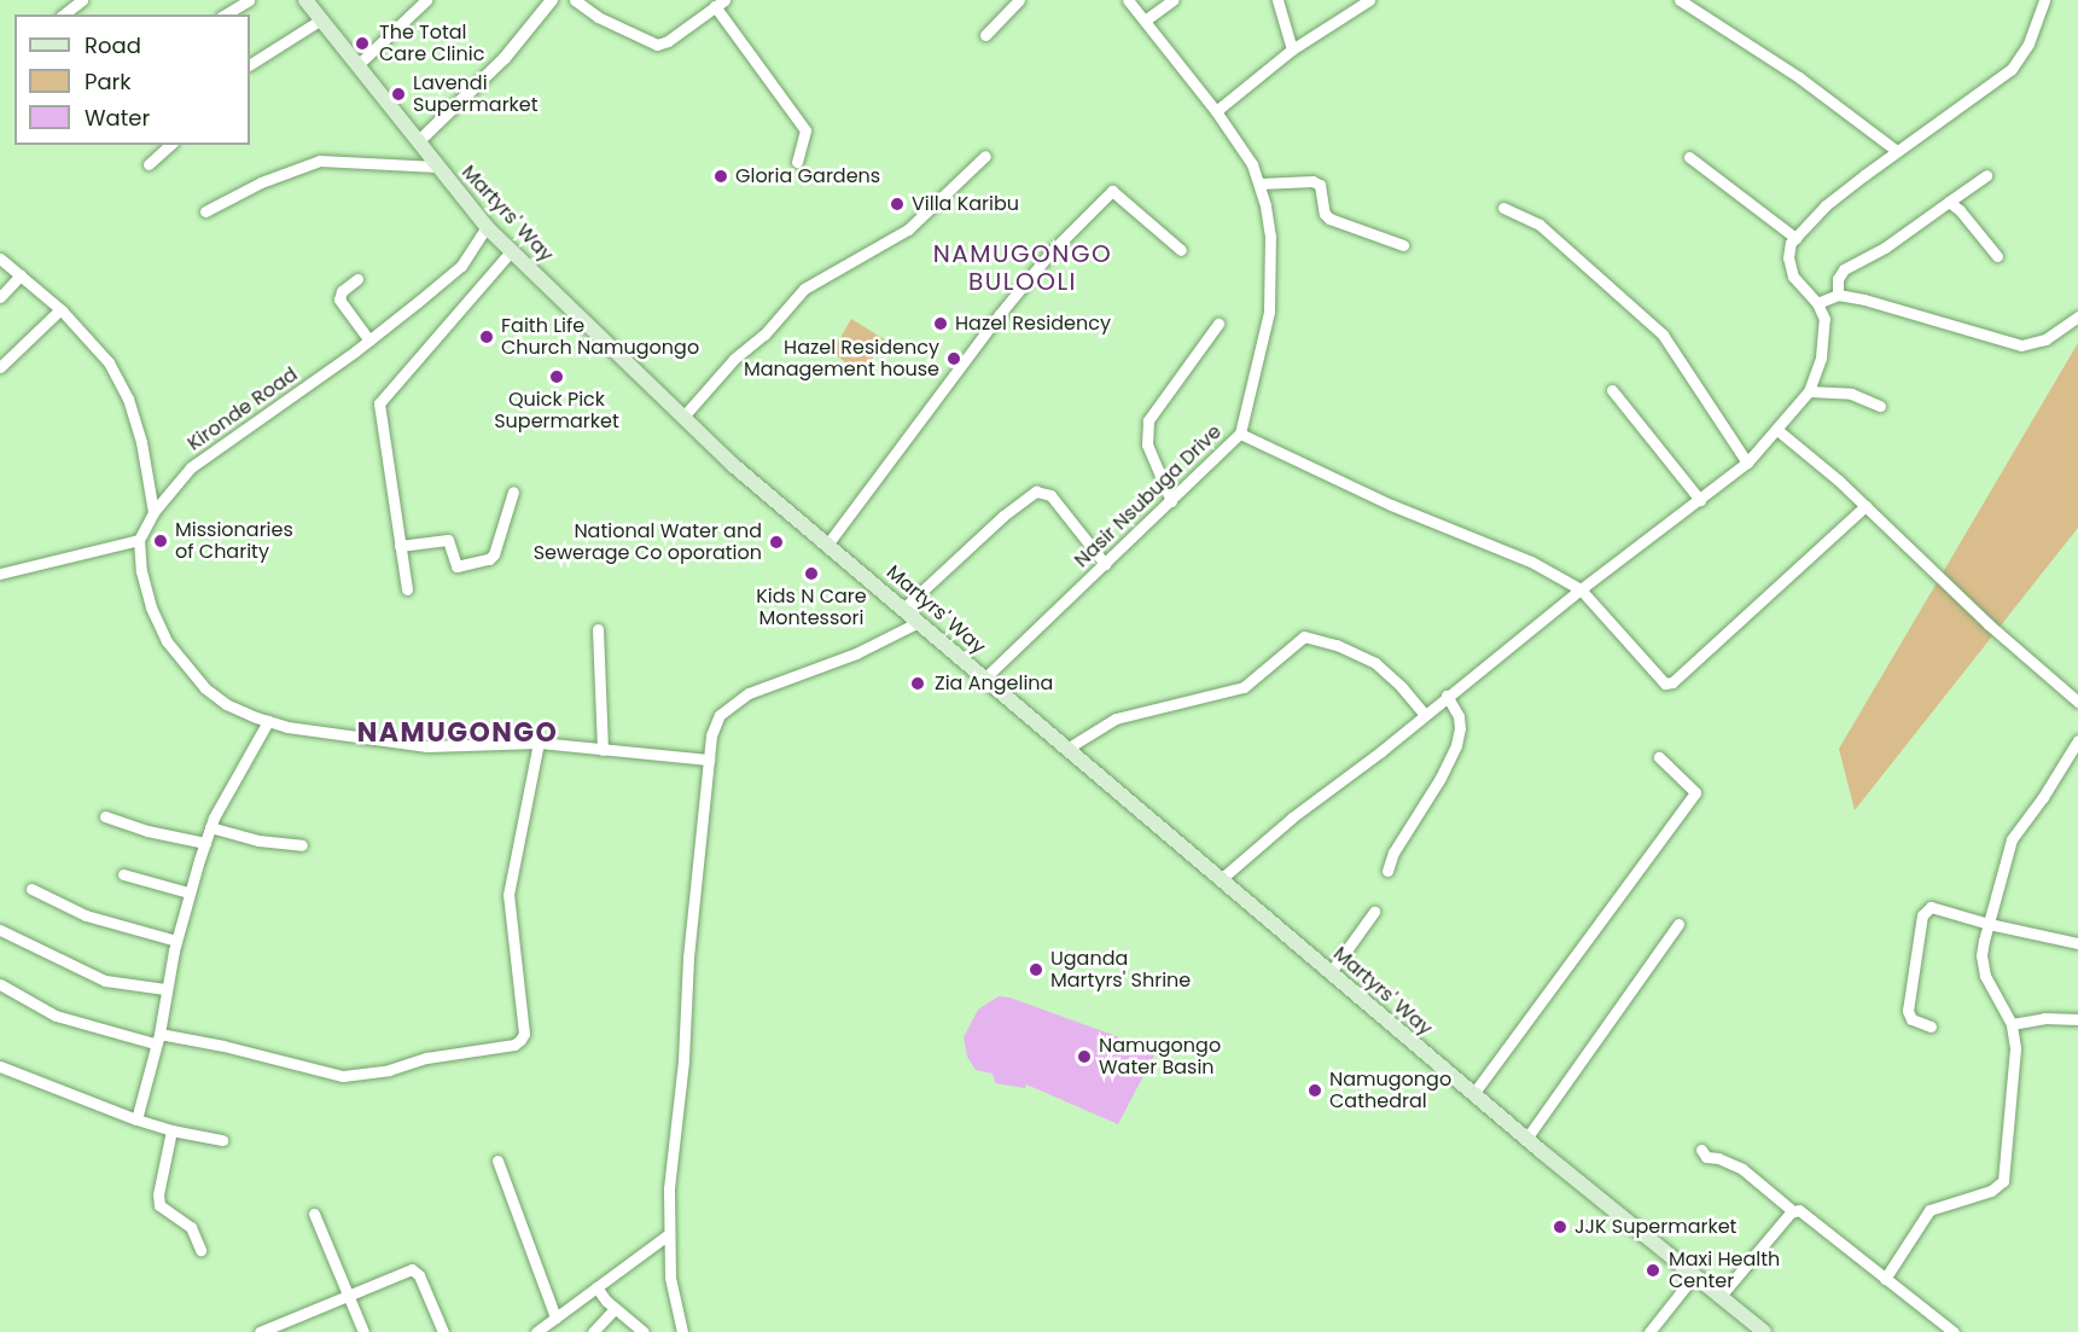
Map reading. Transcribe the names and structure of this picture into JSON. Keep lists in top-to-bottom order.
{
  "streets": {
    "main road": ["Martyrs' Way"],
    "street": ["Kironde Road", "Nasir Nsubuga Drive"]
  },
  "crossings": [
    ["Martyrs' Way", "Kironde Road"],
    ["Martyrs' Way", "Nasir Nsubuga Drive"]
  ],
  "districts": ["NAMUGONGO BULOOLI", "NAMUGONGO"],
  "places": [
    "The Total Care Clinic",
    "Lavendi Supermarket",
    "Gloria Gardens",
    "Villa Karibu",
    "Hazel Residency",
    "Faith Life Church Namugongo",
    "Hazel Residency Management house",
    "Quick Pick Supermarket",
    "Missionaries of Charity",
    "National Water and Sewerage Co oporation",
    "Kids N Care Montessori",
    "Zia Angelina",
    "Uganda Martyrs' Shrine",
    "Namugongo Water Basin",
    "Namugongo Cathedral",
    "JJK Supermarket",
    "Maxi Health Center"
  ],
  "legend": ["Road", "Park", "Water"]
}
